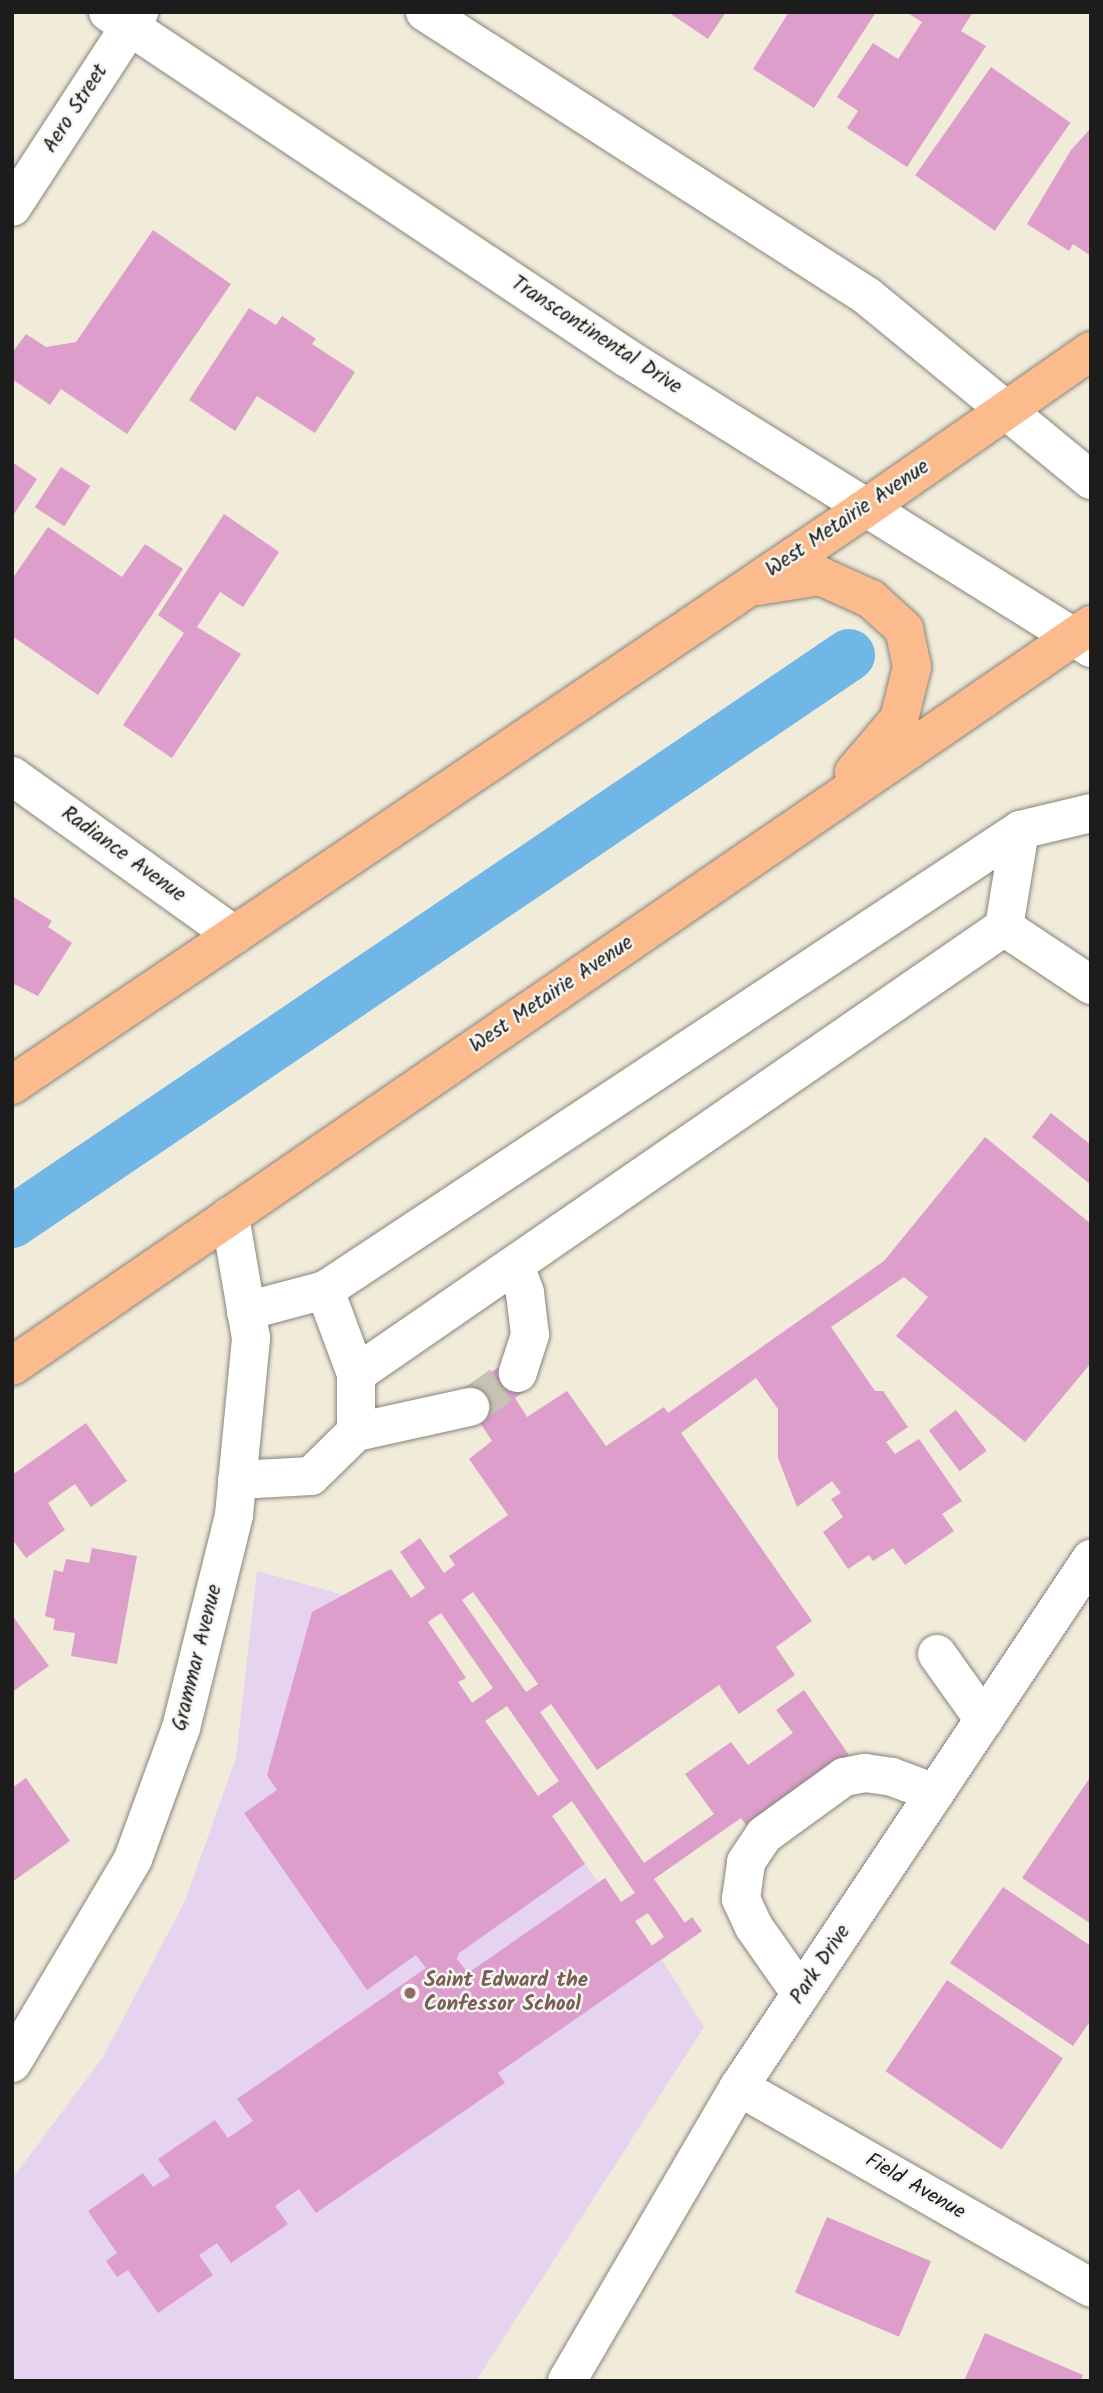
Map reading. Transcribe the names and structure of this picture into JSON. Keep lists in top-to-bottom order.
{
  "streets": {
    "main road": ["West Metairie Avenue"],
    "street": [
      "Aero Street",
      "Transcontinental Drive",
      "Radiance Avenue",
      "Grammar Avenue",
      "Park Drive",
      "Field Avenue"
    ]
  },
  "crossings": [
    ["Aero Street", "Transcontinental Drive"],
    ["Transcontinental Drive", "West Metairie Avenue"],
    ["West Metairie Avenue", "Radiance Avenue"],
    ["West Metairie Avenue", "Grammar Avenue"],
    ["Park Drive", "Field Avenue"]
  ],
  "places": ["Saint Edward the Confessor School"]
}
